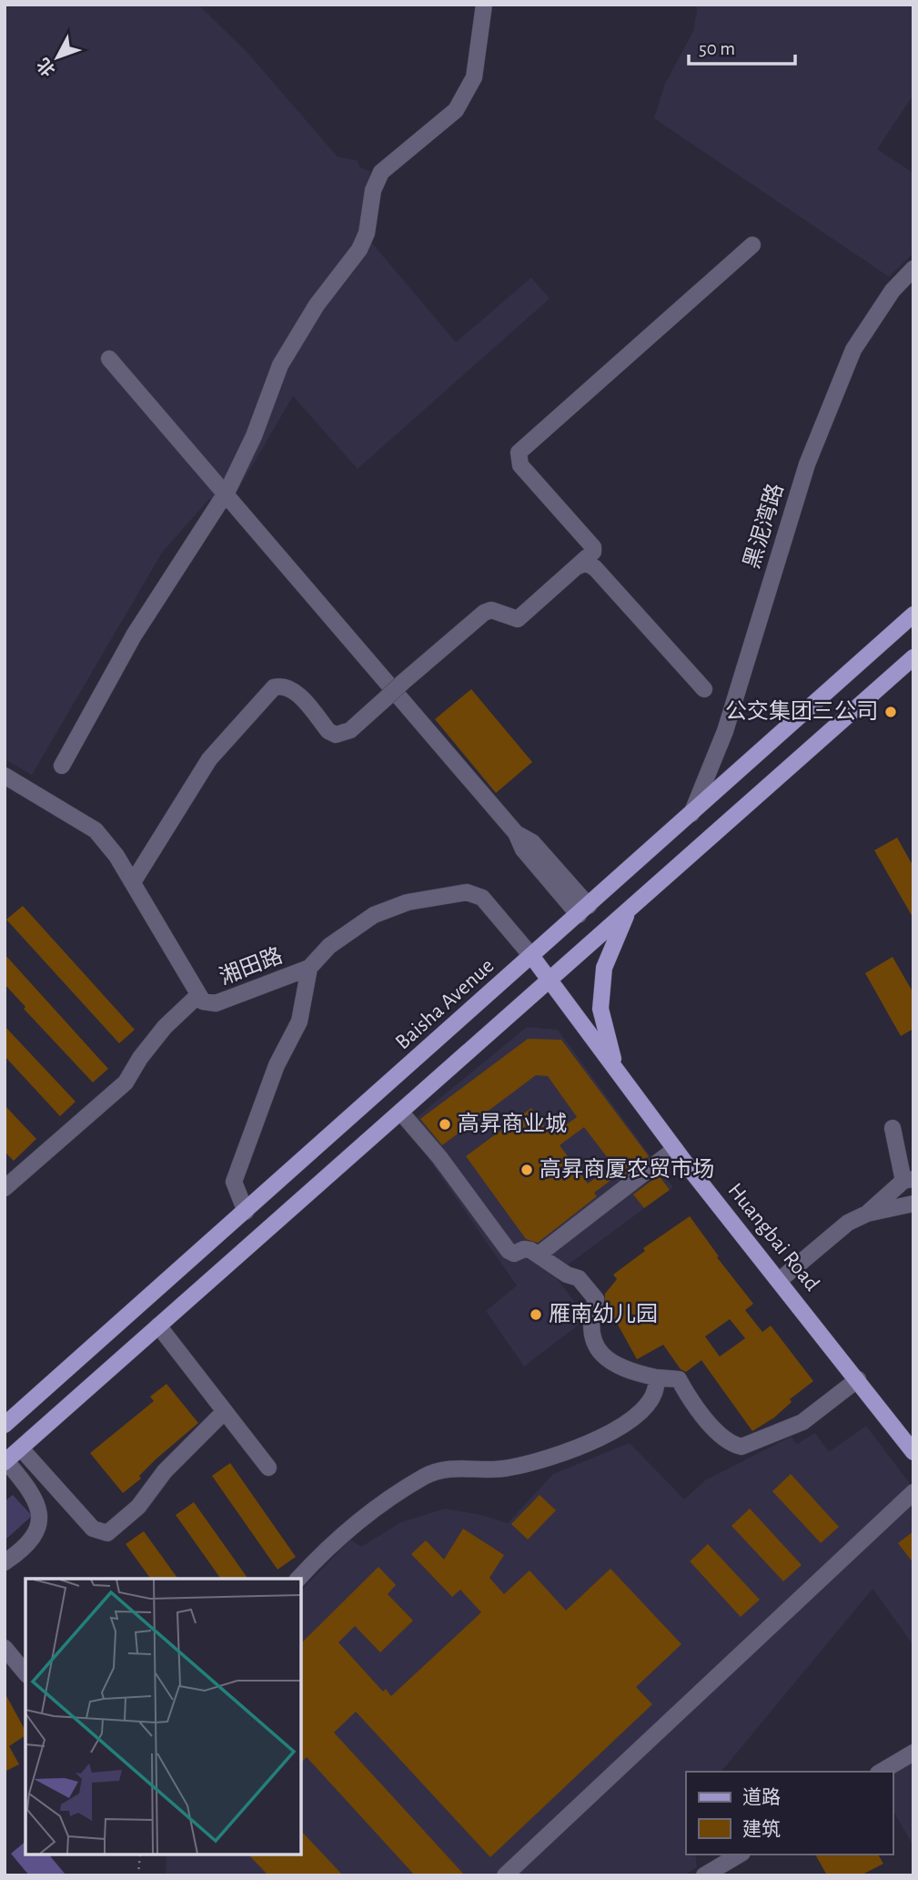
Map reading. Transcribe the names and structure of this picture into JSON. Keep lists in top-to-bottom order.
{
  "streets": {
    "main road": ["Baisha Avenue", "Huangbai Road"],
    "street": ["黑泥湾路", "湘田路"]
  },
  "crossings": [
    ["黑泥湾路", "Baisha Avenue"],
    ["湘田路", "Baisha Avenue"],
    ["湘田路", "Huangbai Road"],
    ["Baisha Avenue", "Huangbai Road"]
  ],
  "places": [
    "公交集团三公司",
    "高昇商业城",
    "高昇商厦农贸市场",
    "雁南幼儿园"
  ],
  "legend": ["道路", "建筑"],
  "scale_bar": "50 m",
  "north": "bottom left"
}
